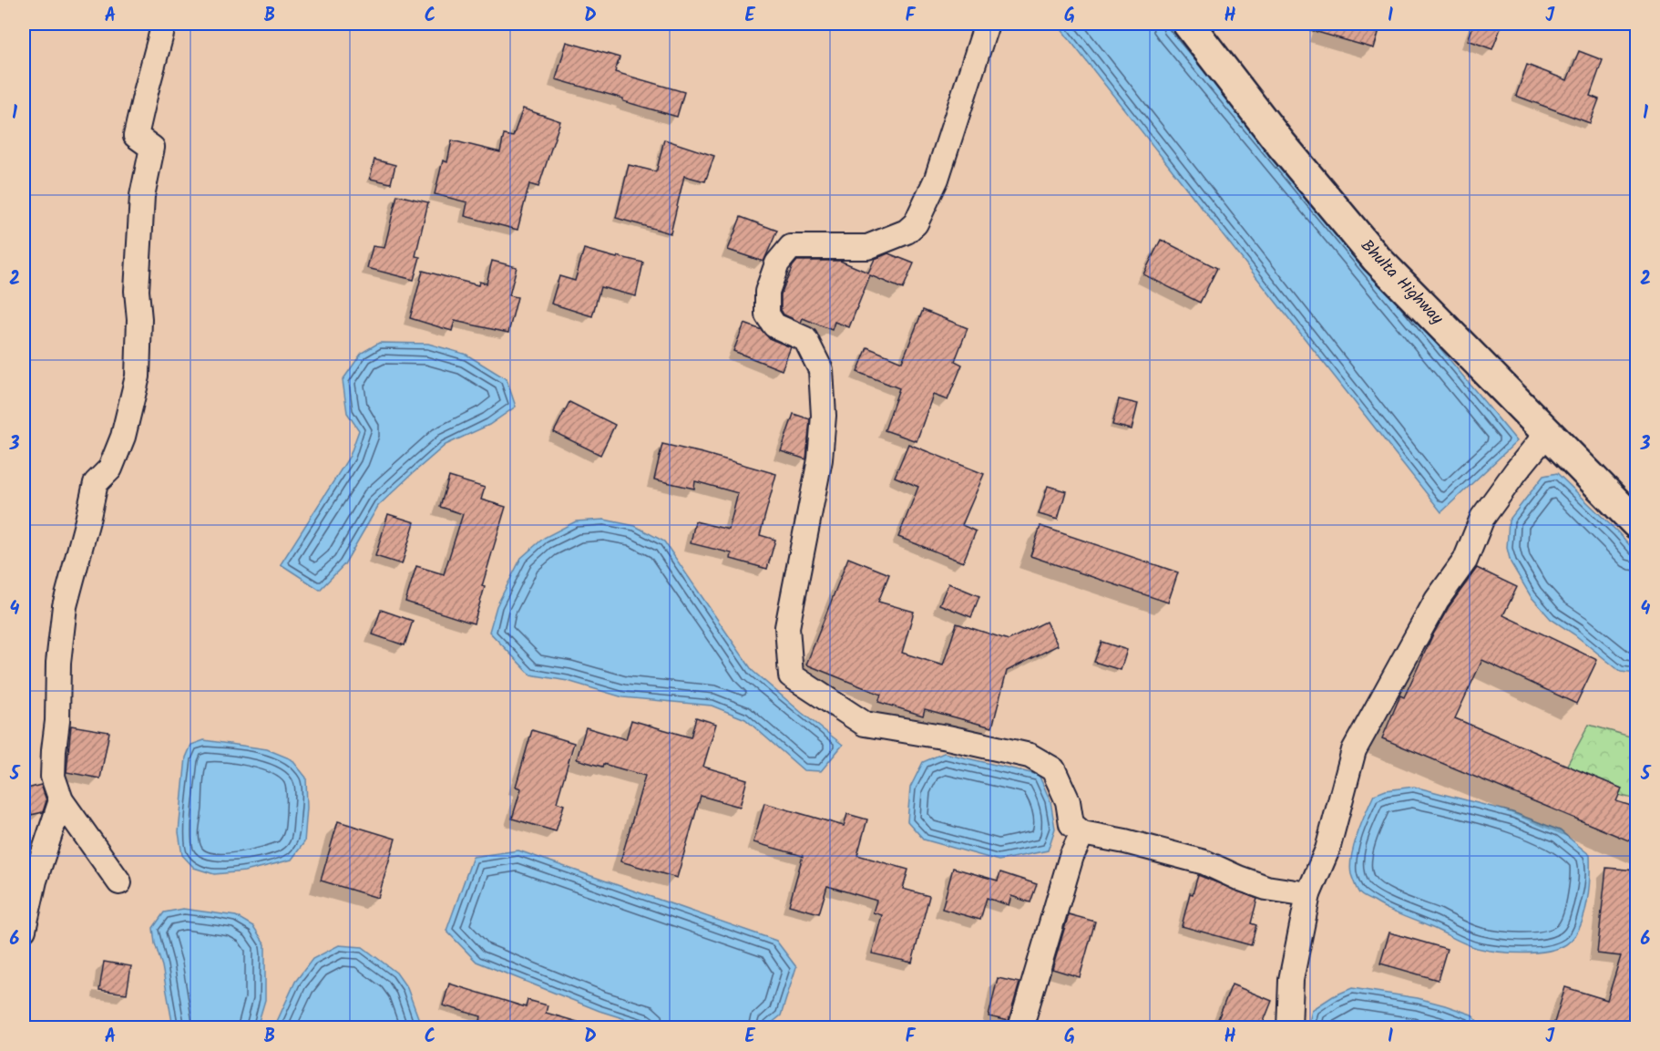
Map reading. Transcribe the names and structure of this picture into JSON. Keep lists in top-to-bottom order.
{
  "streets": {
    "highway": ["Bhulta Highway"]
  },
  "grid": {
    "columns": [
      "A",
      "B",
      "C",
      "D",
      "E",
      "F",
      "G",
      "H",
      "I",
      "J"
    ],
    "rows": [
      "1",
      "2",
      "3",
      "4",
      "5",
      "6"
    ]
  }
}
